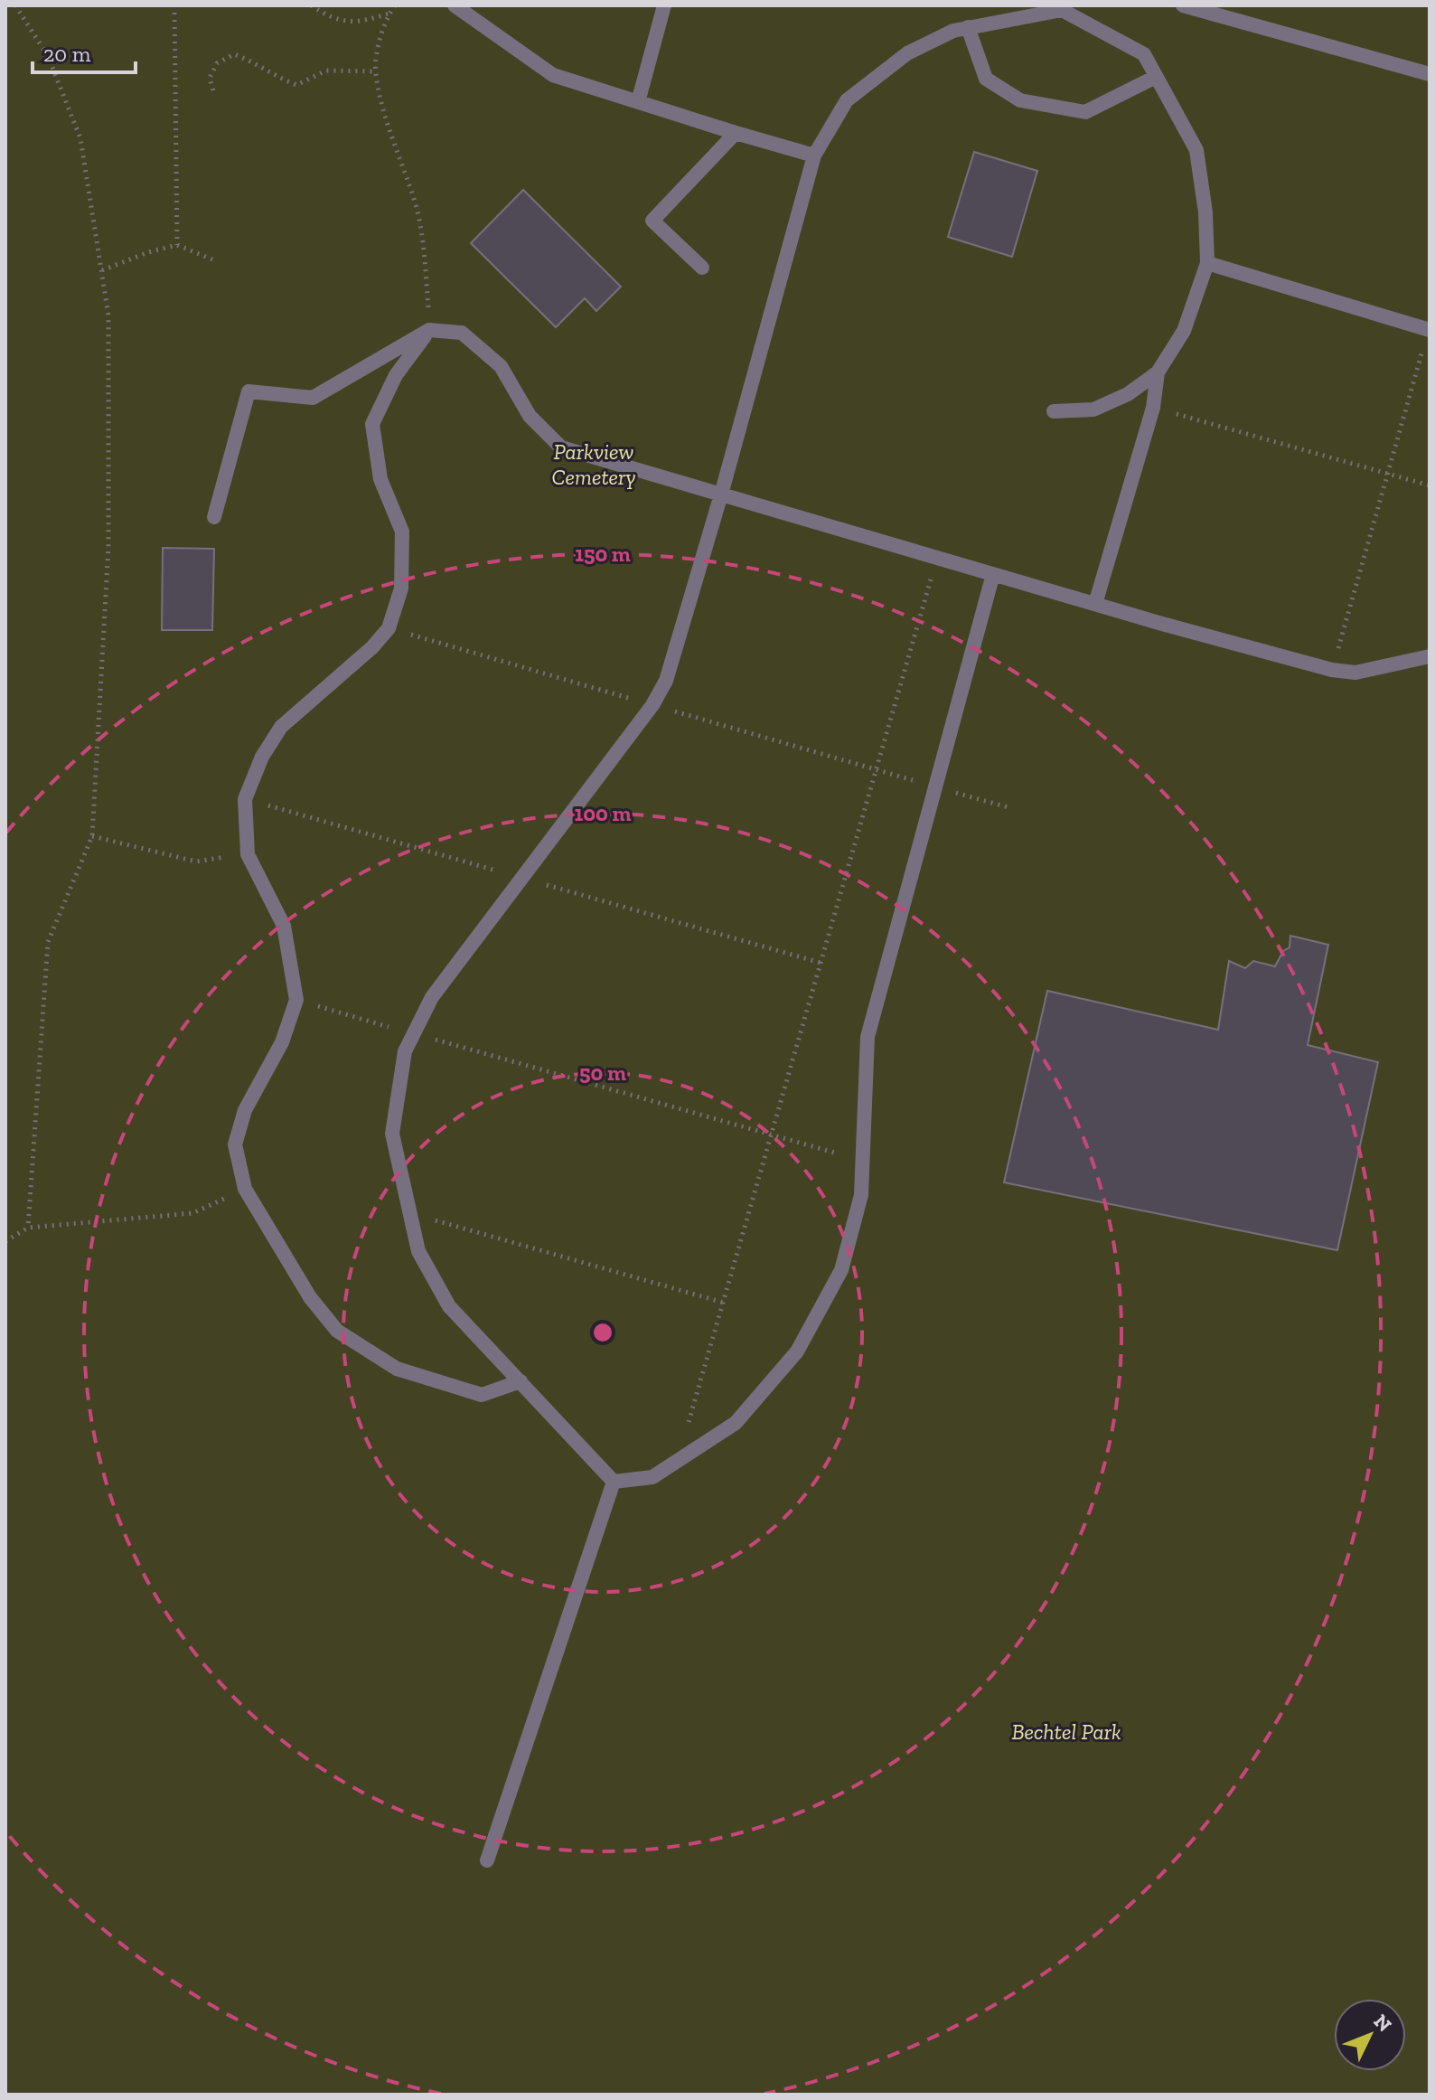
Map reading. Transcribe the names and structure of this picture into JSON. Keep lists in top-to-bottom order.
{
  "parks": ["Parkview Cemetery", "Bechtel Park"],
  "scale_bar": "20 m",
  "north": "top right",
  "rings": ["150 m", "100 m", "50 m"]
}
